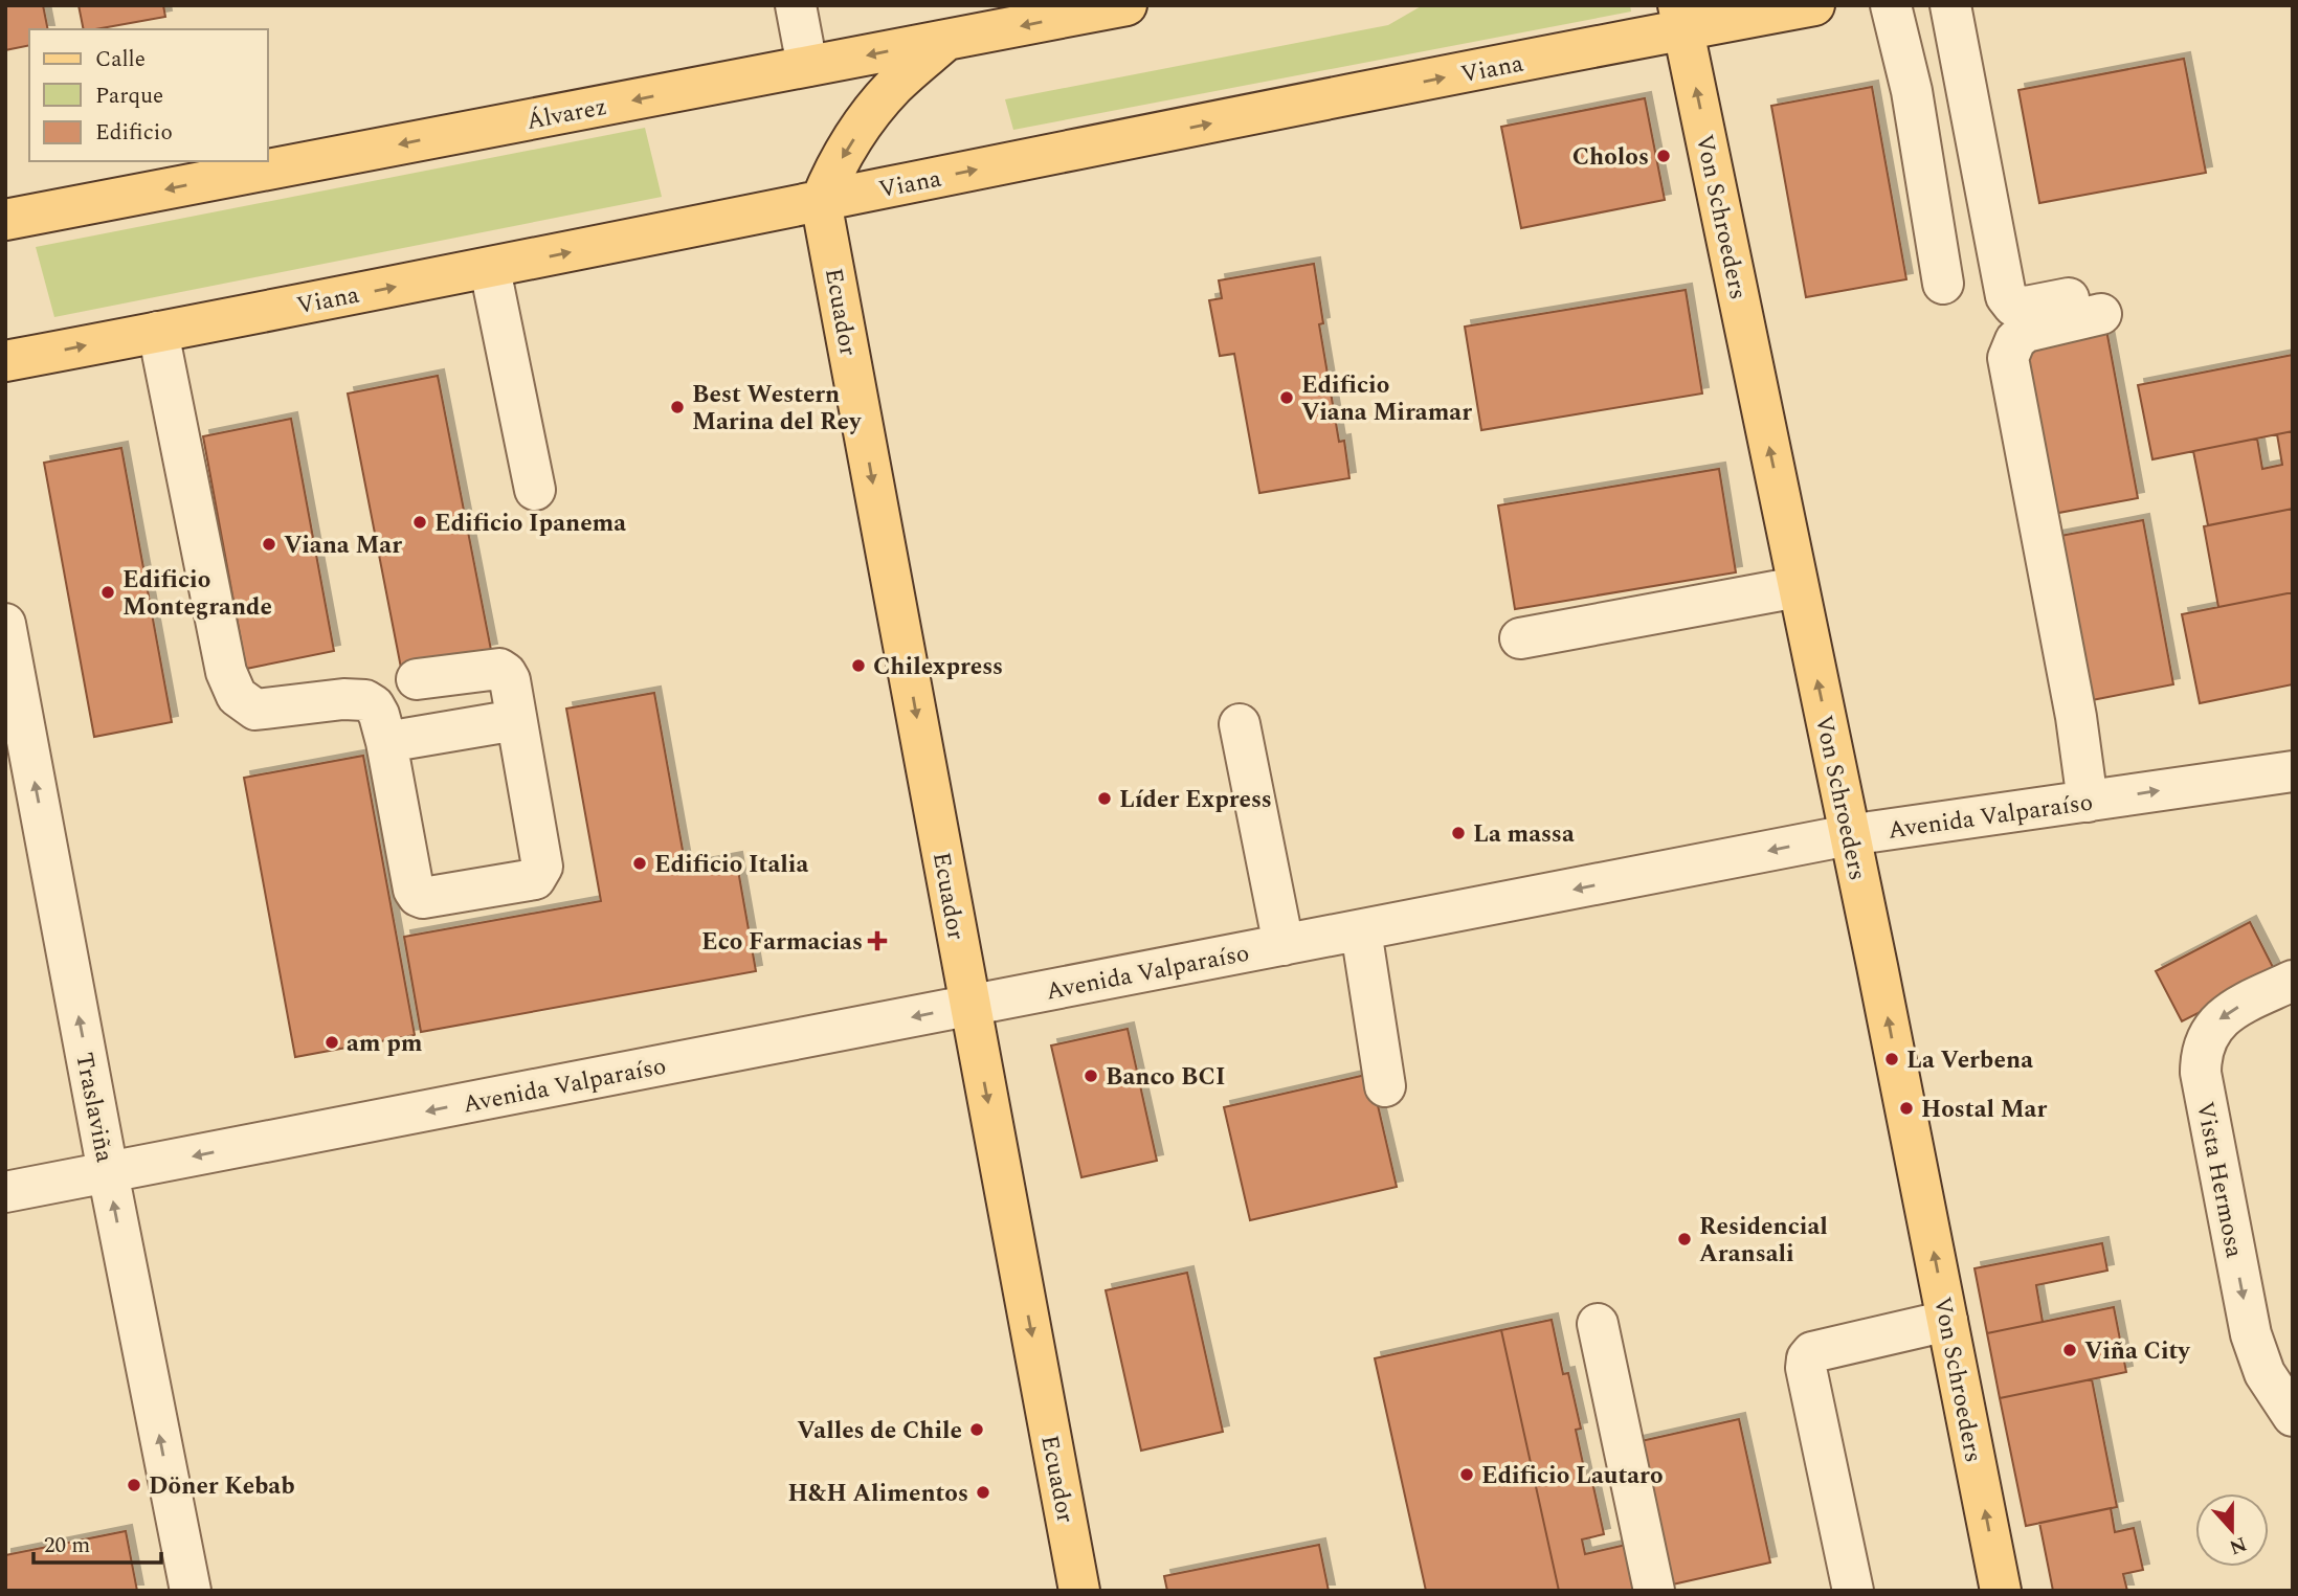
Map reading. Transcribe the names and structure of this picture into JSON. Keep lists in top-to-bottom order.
{
  "streets": {
    "main road": [
      "Viana",
      "Álvarez",
      "Von Schroeders",
      "Ecuador"
    ],
    "street": ["Avenida Valparaíso", "Traslaviña", "Vista Hermosa"]
  },
  "crossings": [
    ["Viana", "Von Schroeders"],
    ["Viana", "Ecuador"],
    ["Von Schroeders", "Avenida Valparaíso"],
    ["Ecuador", "Avenida Valparaíso"],
    ["Avenida Valparaíso", "Traslaviña"]
  ],
  "one_way": [
    "Viana",
    "Álvarez",
    "Von Schroeders",
    "Ecuador",
    "Traslaviña",
    "Vista Hermosa"
  ],
  "places": {
    "other": [
      "Cholos",
      "Edificio Viana Miramar",
      "Best Western Marina del Rey",
      "Edificio Ipanema",
      "Viana Mar",
      "Edificio Montegrande",
      "Chilexpress",
      "Líder Express",
      "La massa",
      "Edificio Italia",
      "am pm",
      "La Verbena",
      "Banco BCI",
      "Hostal Mar",
      "Residencial Aransali",
      "Viña City",
      "Valles de Chile",
      "Edificio Lautaro",
      "Döner Kebab",
      "H&H Alimentos"
    ],
    "health": ["Eco Farmacias"]
  },
  "legend": ["Calle", "Parque", "Edificio"],
  "scale_bar": "20 m",
  "north": "bottom"
}
